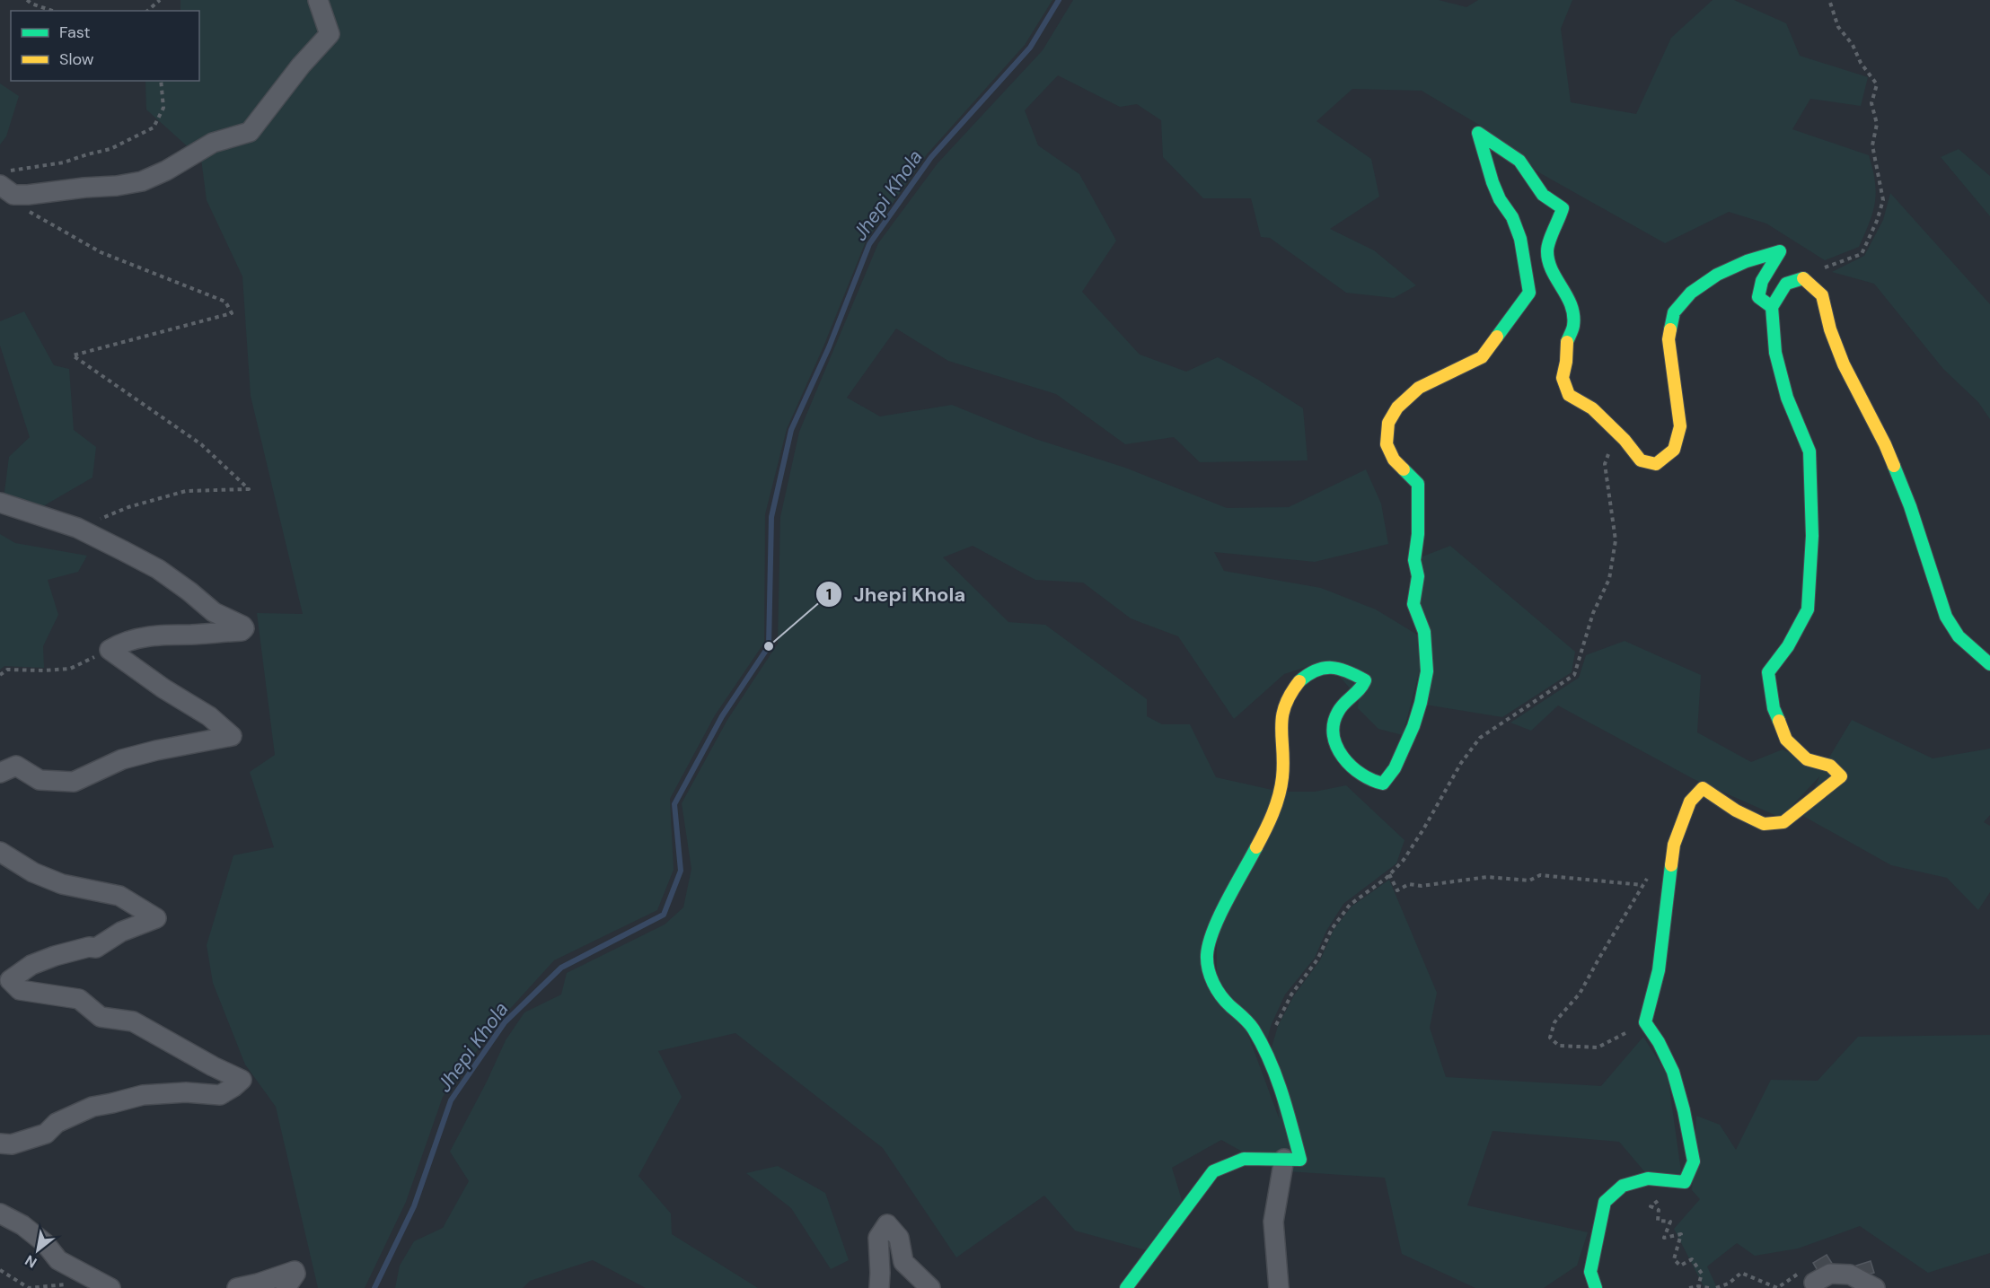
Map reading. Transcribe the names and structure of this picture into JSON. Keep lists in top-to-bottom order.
{
  "water": ["Jhepi Khola"],
  "places": ["Jhepi Khola"],
  "legend": ["Fast", "Slow"],
  "north": "bottom left"
}
